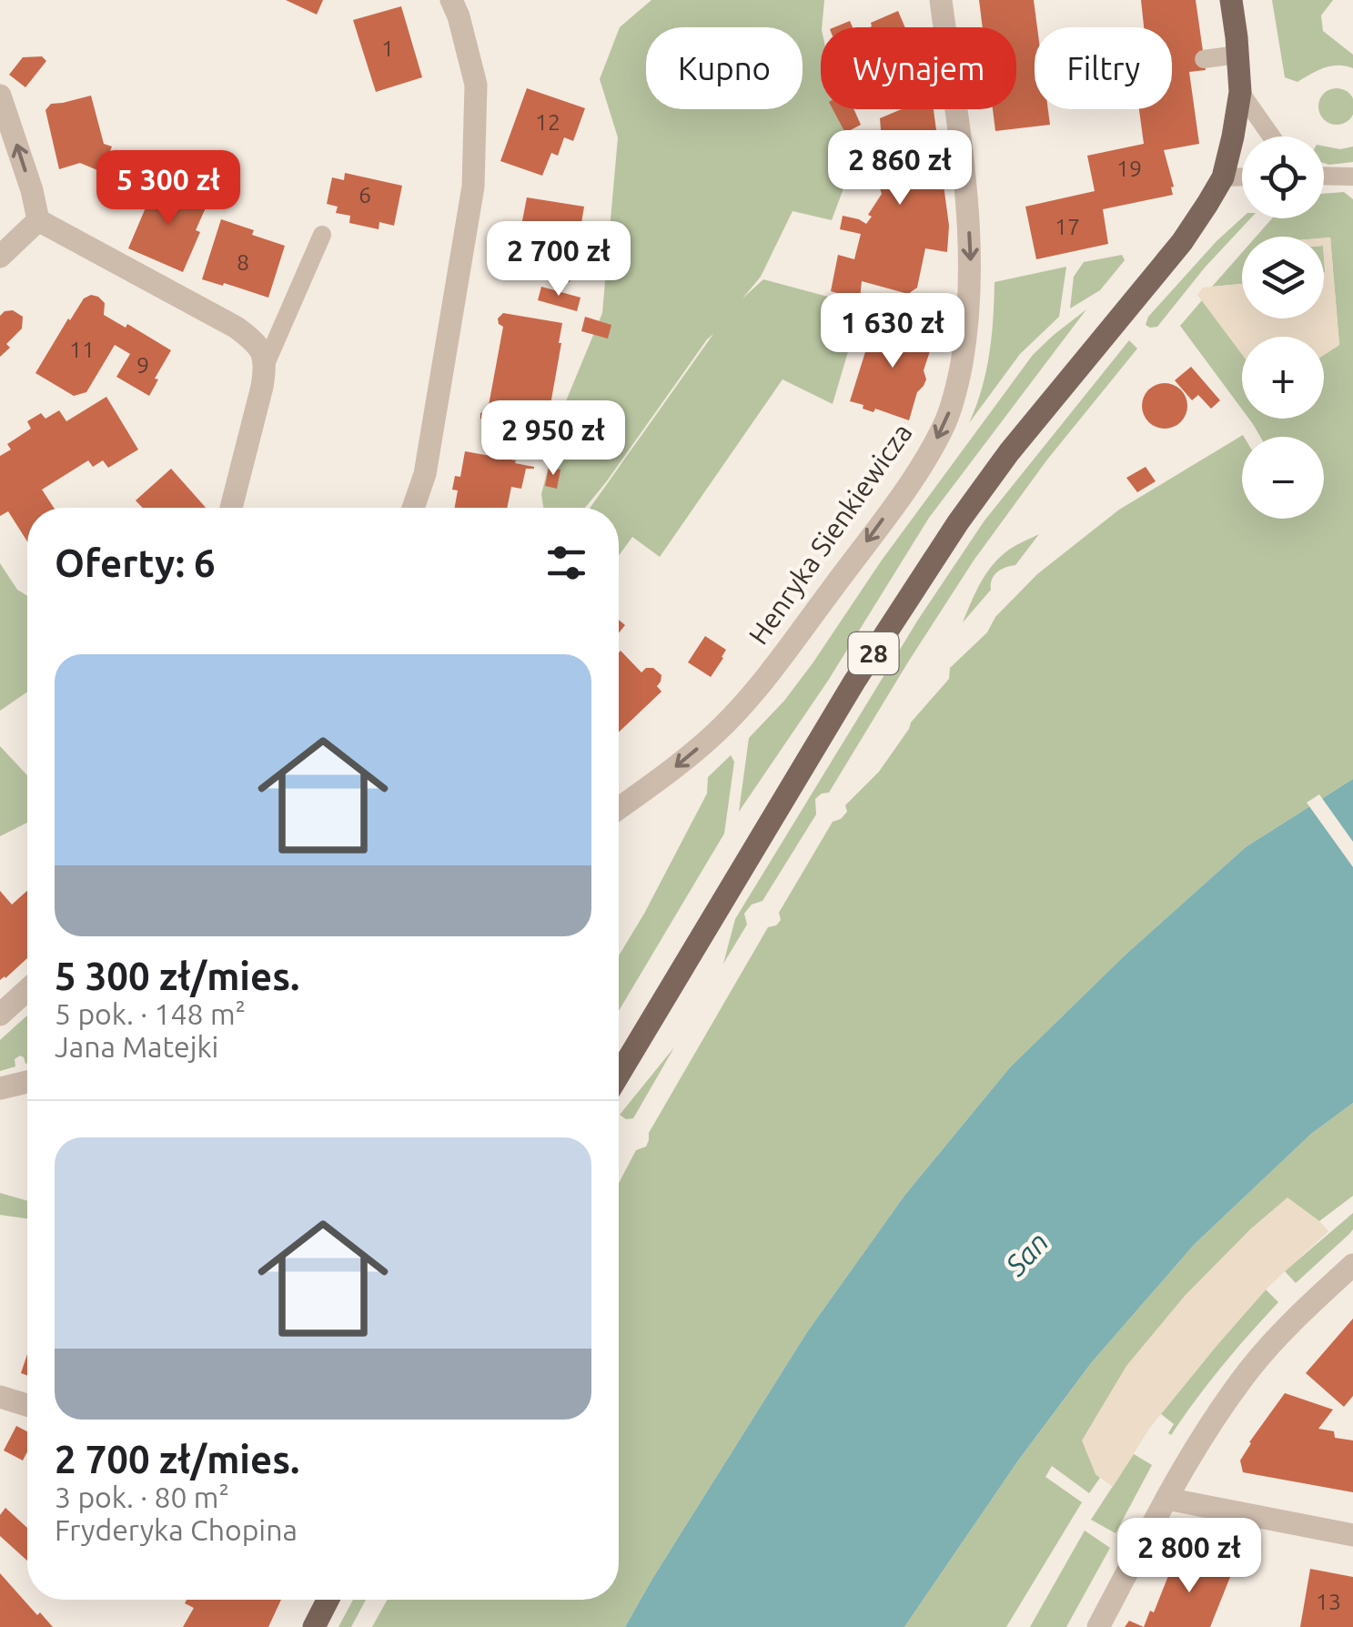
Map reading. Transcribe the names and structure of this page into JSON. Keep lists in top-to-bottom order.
{
  "streets": {
    "main road": ["28"],
    "street": ["Henryka Sienkiewicza"]
  },
  "one_way": ["Henryka Sienkiewicza"],
  "water": ["San"],
  "house_numbers": [
    "1",
    "12",
    "19",
    "6",
    "17",
    "8",
    "11",
    "9",
    "13"
  ],
  "page": {
    "chip": ["Kupno", "Wynajem", "Filtry"],
    "price": [
      "2 860 zł",
      "5 300 zł",
      "2 700 zł",
      "1 630 zł",
      "2 950 zł",
      "2 800 zł"
    ],
    "map_buttons": ["+", "−"],
    "heading": "Oferty: 6",
    "list": [
      {
        "name": "5 300 zł/mies.",
        "note": "5 pok. · 148 m² · Jana Matejki"
      },
      {
        "name": "2 700 zł/mies.",
        "note": "3 pok. · 80 m² · Fryderyka Chopina"
      }
    ]
  }
}
